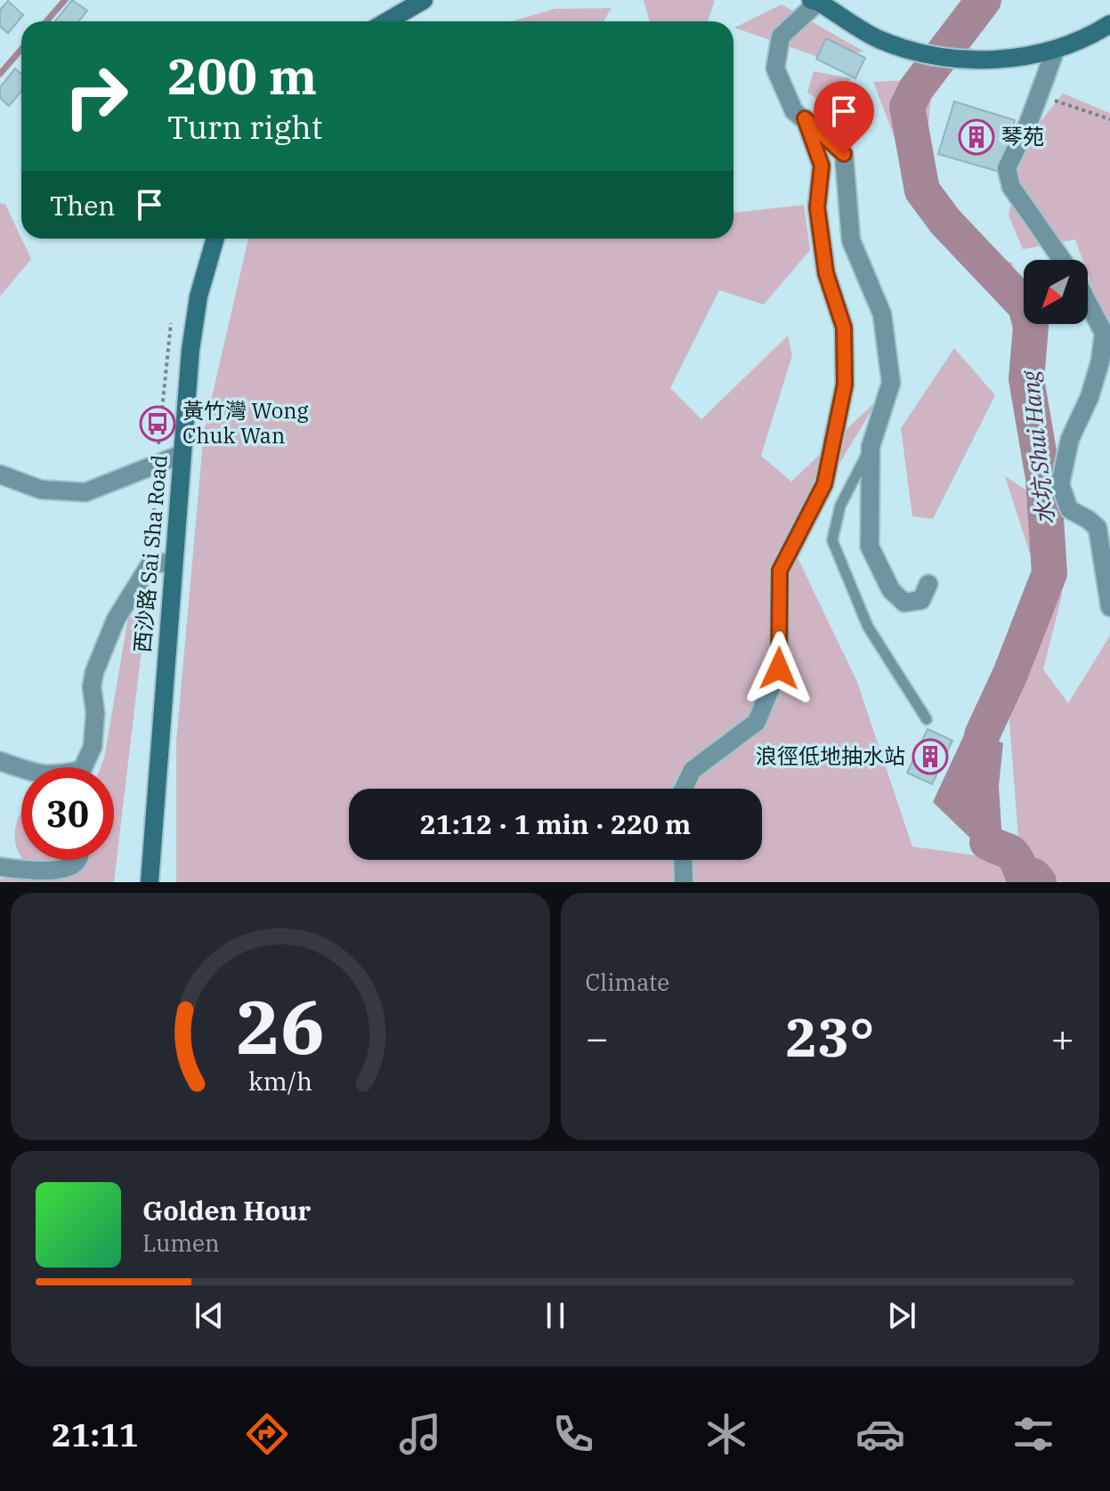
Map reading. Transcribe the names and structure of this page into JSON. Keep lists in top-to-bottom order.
{
  "streets": {
    "main road": ["西沙路 Sai Sha Road"]
  },
  "water": ["水坑 Shui Hang"],
  "places": {
    "building": ["琴苑", "浪徑低地抽水站"],
    "bus stop": ["黃竹灣 Wong Chuk Wan"]
  },
  "north": "bottom left",
  "page": {
    "turn": ["200 m", "Turn right"],
    "then": "Then",
    "limit": "30",
    "trip": "21:12 · 1 min · 220 m",
    "tile": "Climate",
    "heat": ["−", "23°", "+"],
    "song": ["Golden Hour", "Lumen"],
    "tabs": "21:11",
    "gauge": ["26", "km/h"]
  }
}
